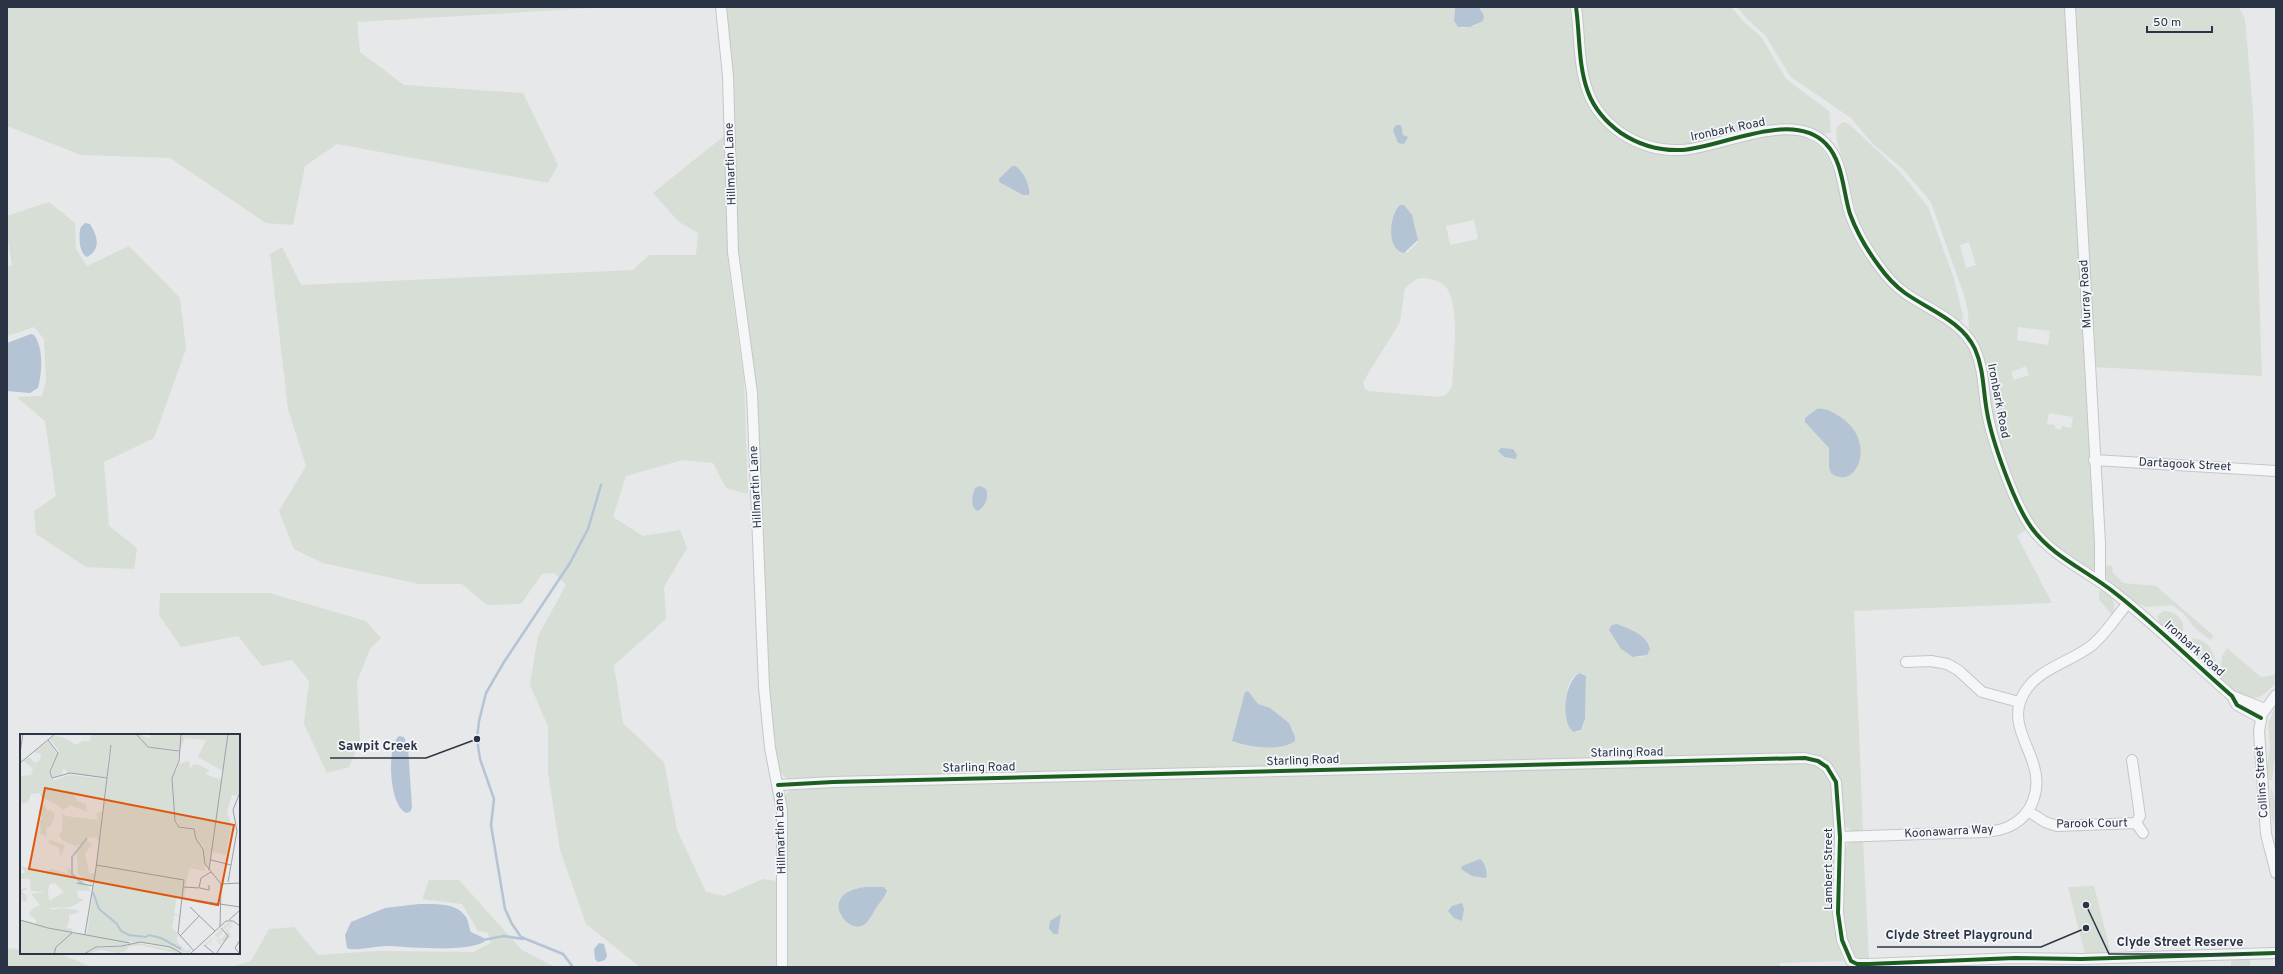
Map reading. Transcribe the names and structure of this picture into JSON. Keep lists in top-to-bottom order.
{
  "streets": {
    "street": [
      "Ironbark Road",
      "Hillmartin Lane",
      "Murray Road",
      "Dartagook Street",
      "Starling Road",
      "Collins Street",
      "Parook Court",
      "Koonawarra Way",
      "Lambert Street"
    ]
  },
  "crossings": [
    ["Ironbark Road", "Murray Road"],
    ["Ironbark Road", "Collins Street"],
    ["Hillmartin Lane", "Starling Road"],
    ["Murray Road", "Dartagook Street"],
    ["Starling Road", "Lambert Street"],
    ["Parook Court", "Koonawarra Way"],
    ["Koonawarra Way", "Lambert Street"]
  ],
  "places": ["Sawpit Creek", "Clyde Street Reserve", "Clyde Street Playground"],
  "scale_bar": "50 m"
}
